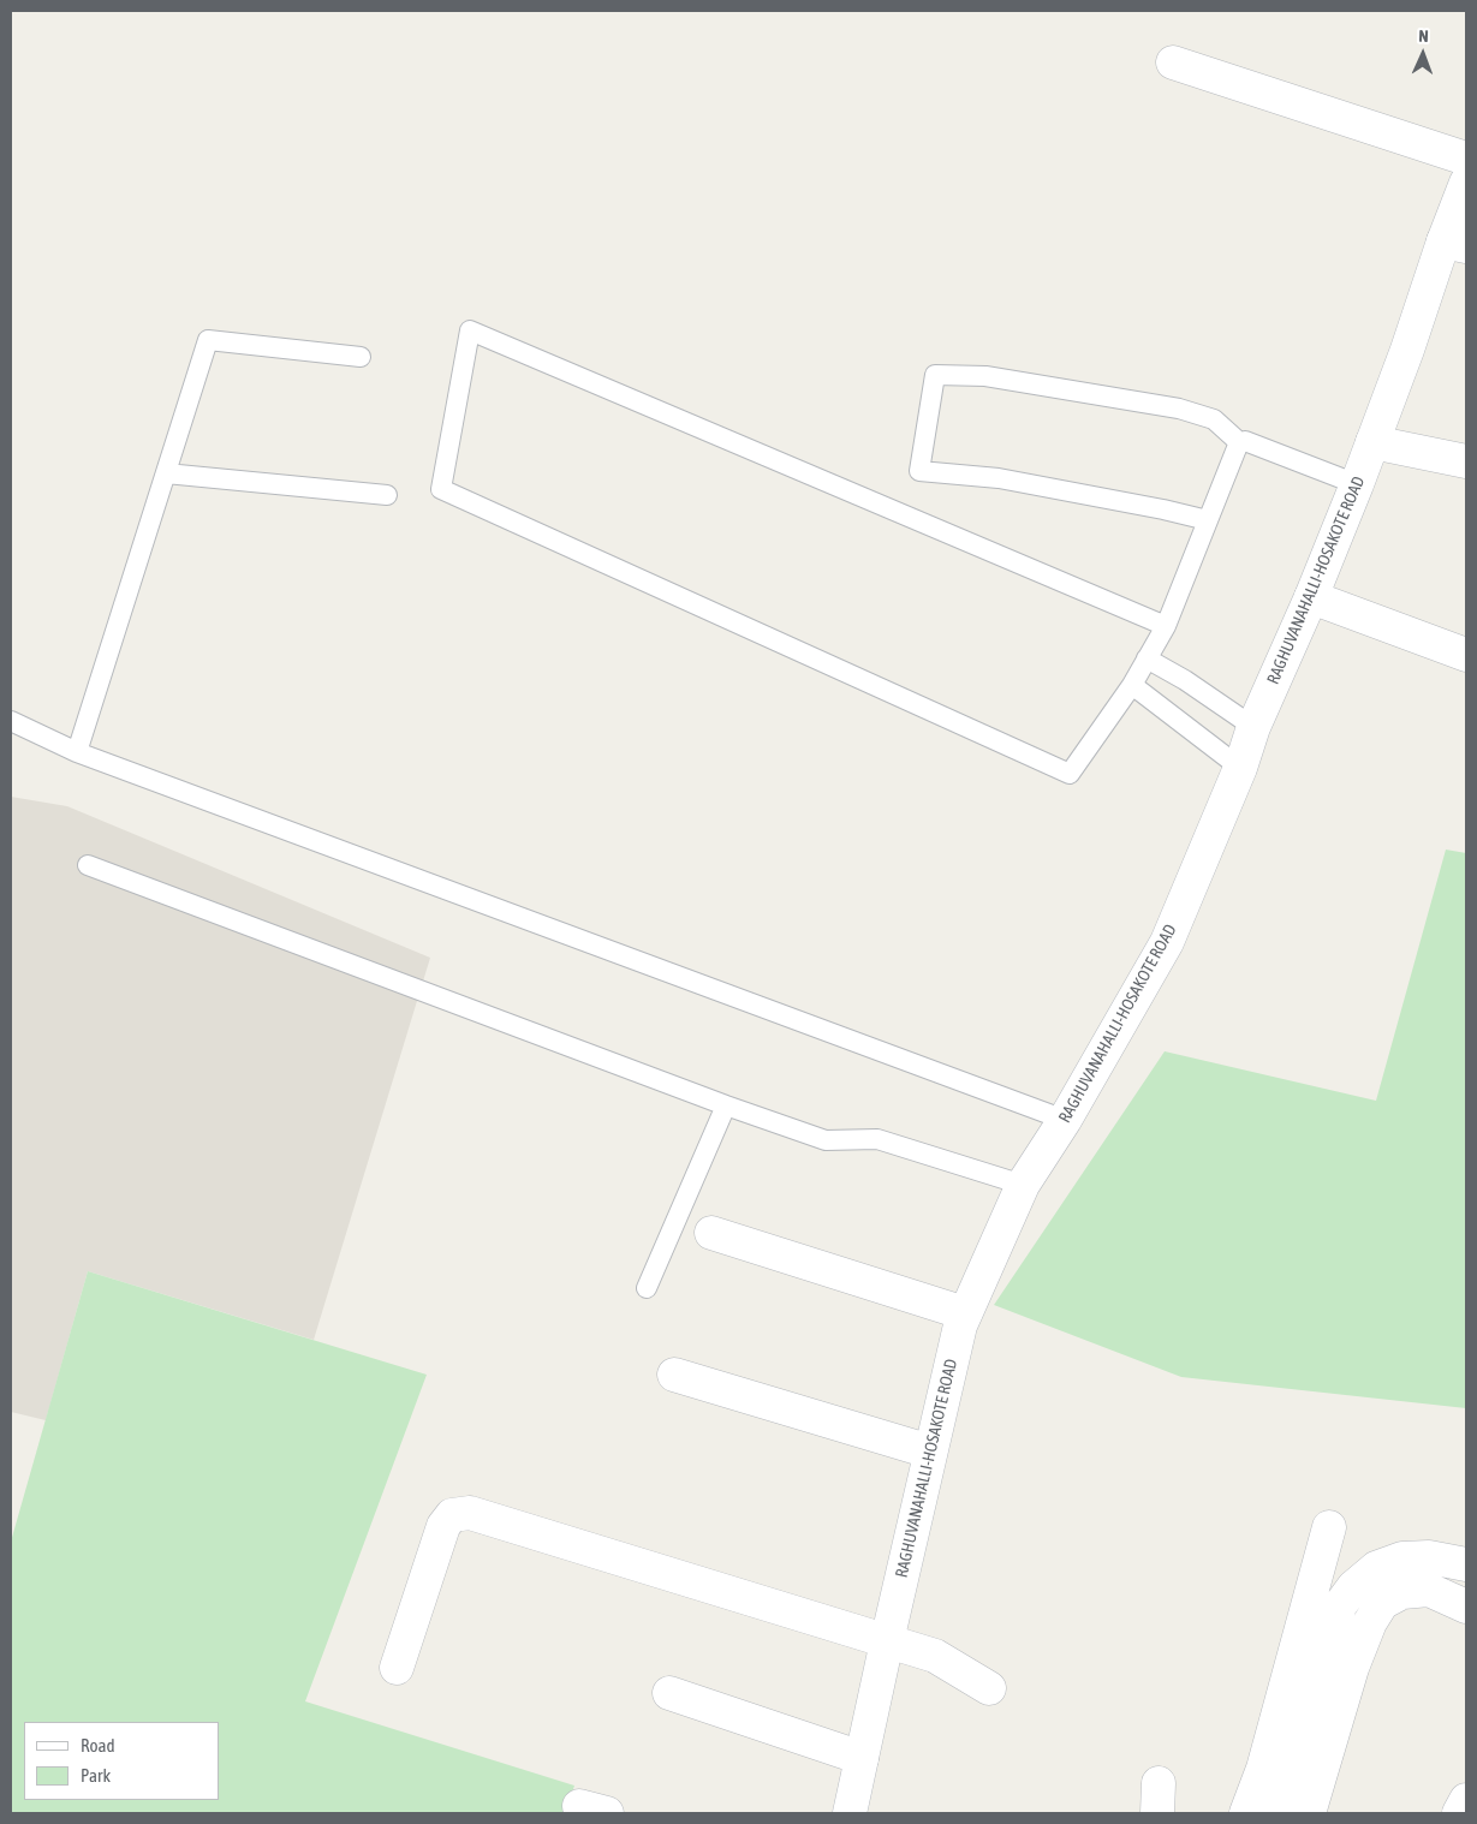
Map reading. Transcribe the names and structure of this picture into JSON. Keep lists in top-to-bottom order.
{
  "streets": {
    "street": ["RAGHUVANAHALLI-HOSAKOTE ROAD"]
  },
  "legend": ["Road", "Park"],
  "north": "top"
}
